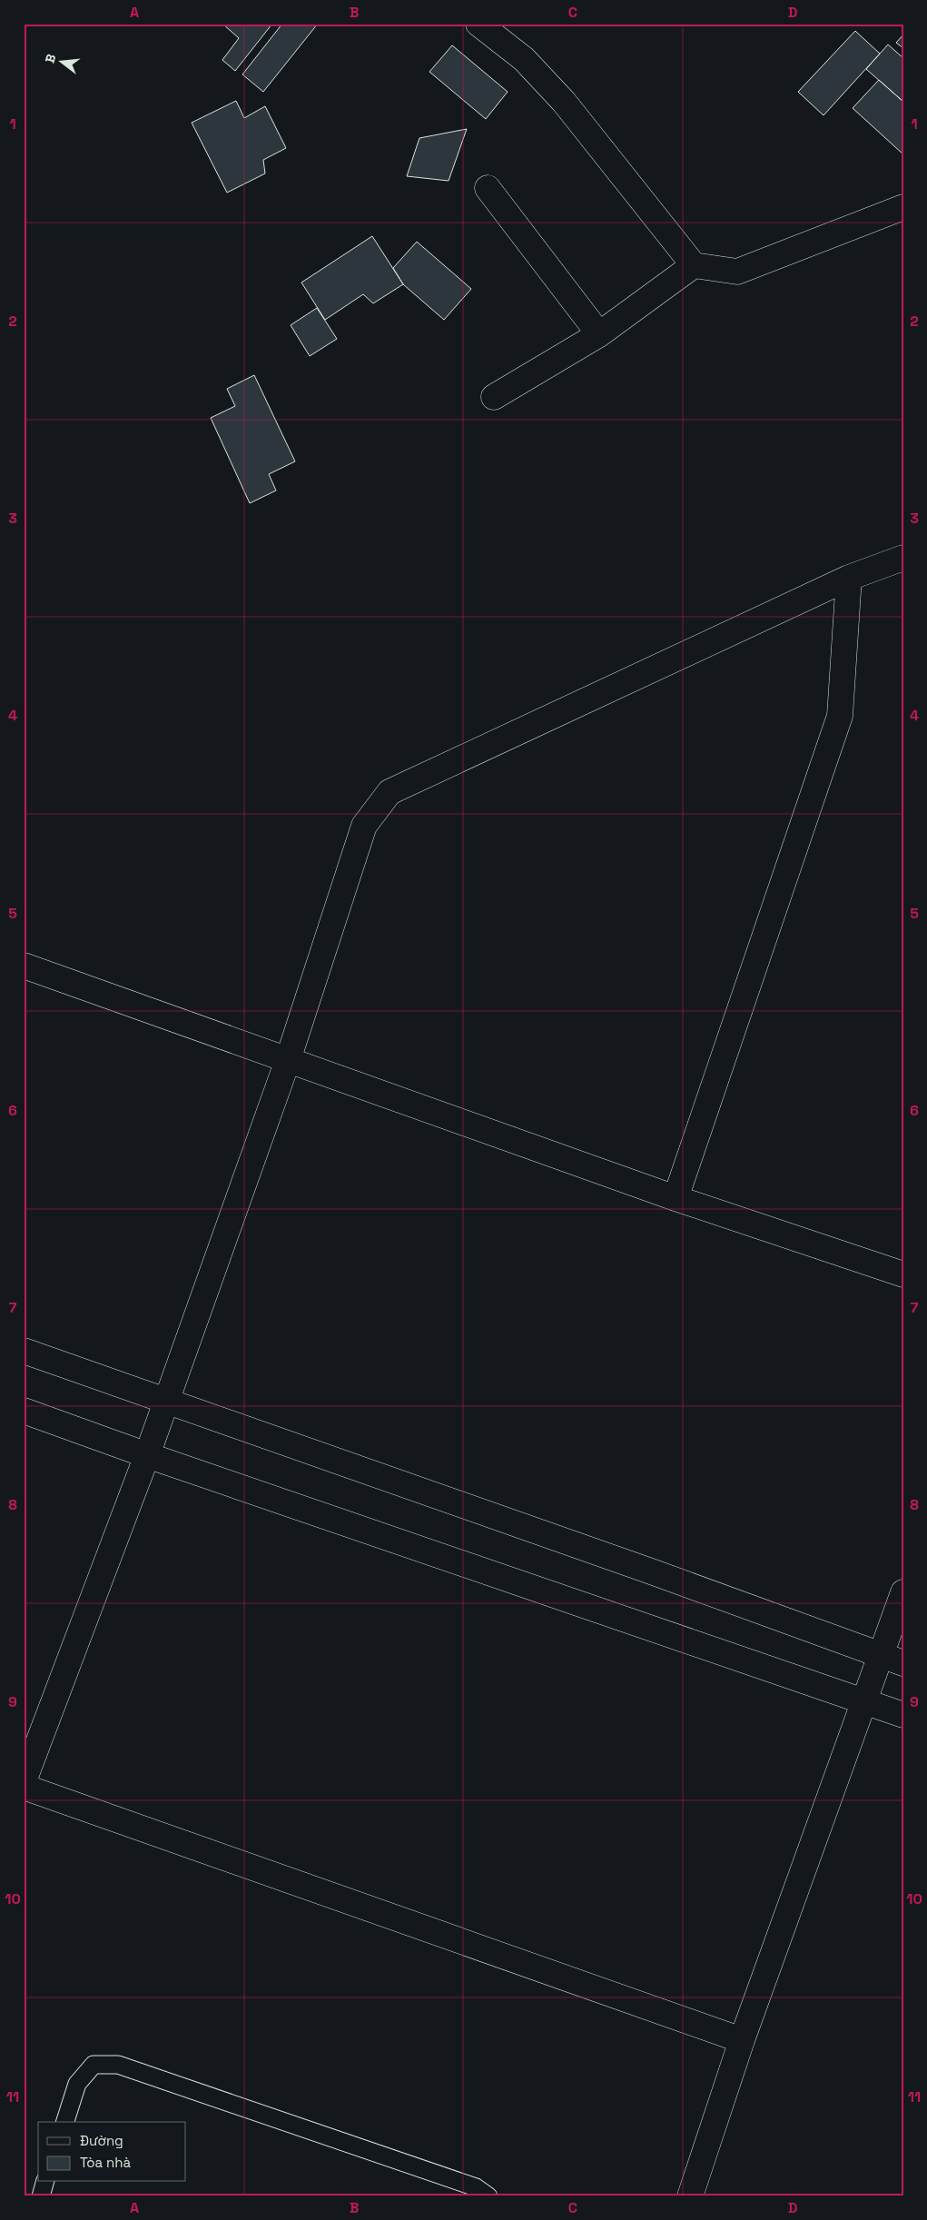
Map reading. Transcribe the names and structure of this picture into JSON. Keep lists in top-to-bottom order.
{
  "legend": ["Đường", "Tòa nhà"],
  "north": "left",
  "grid": {
    "columns": [
      "A",
      "B",
      "C",
      "D"
    ],
    "rows": [
      "1",
      "2",
      "3",
      "4",
      "5",
      "6",
      "7",
      "8",
      "9",
      "10",
      "11"
    ]
  }
}
